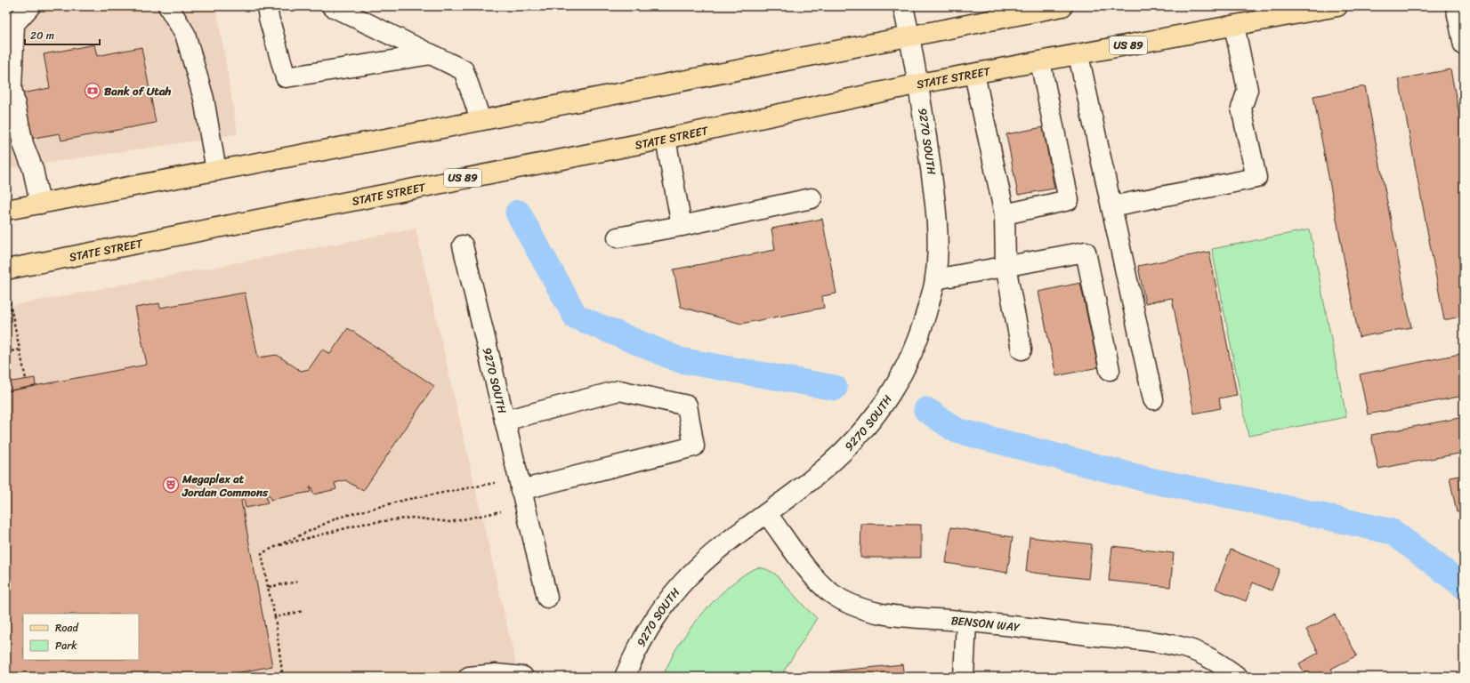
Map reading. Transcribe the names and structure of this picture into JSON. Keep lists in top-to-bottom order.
{
  "streets": {
    "main road": ["US 89", "STATE STREET"],
    "street": ["9270 SOUTH", "BENSON WAY"]
  },
  "crossings": [
    ["STATE STREET", "9270 SOUTH"],
    ["9270 SOUTH", "BENSON WAY"]
  ],
  "places": {
    "bank": ["Bank of Utah"],
    "theatre": ["Megaplex at Jordan Commons"]
  },
  "legend": ["Road", "Park"],
  "scale_bar": "20 m"
}
